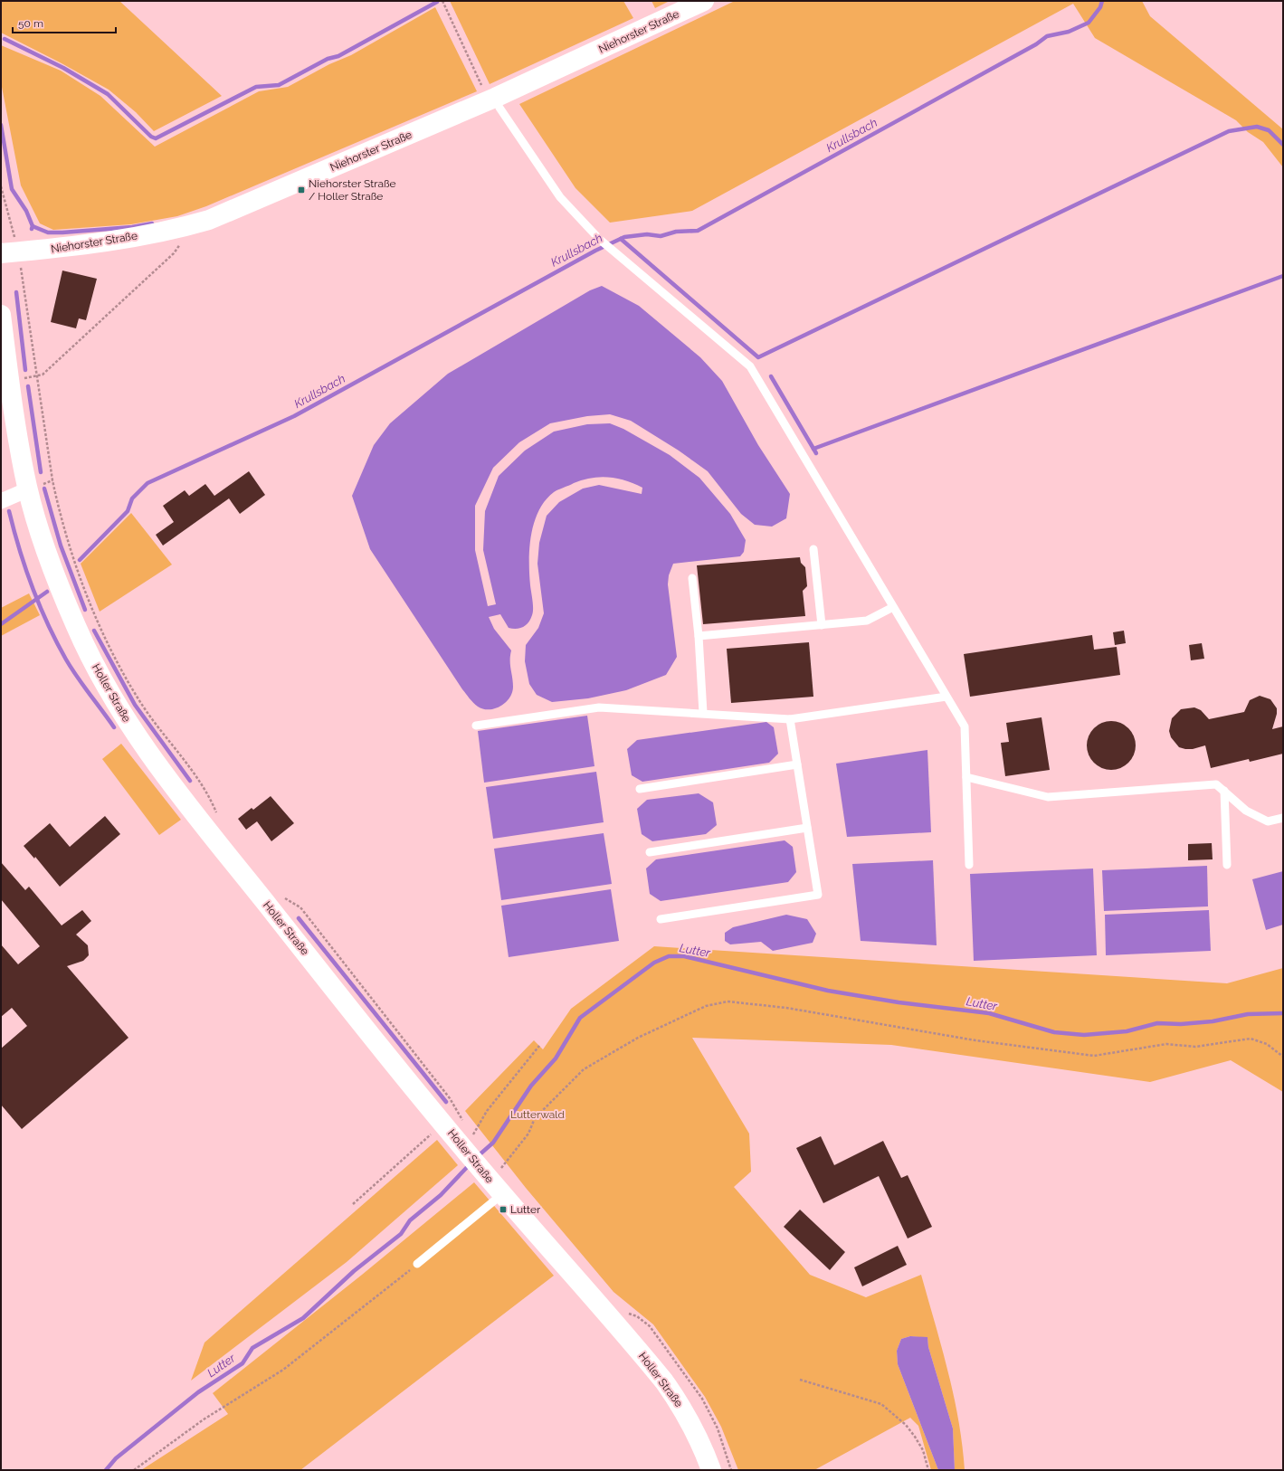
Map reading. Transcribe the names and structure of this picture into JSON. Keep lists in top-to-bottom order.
{
  "streets": {
    "street": ["Niehorster Straße", "Holler Straße"]
  },
  "water": ["Krullsbach", "Lutter"],
  "parks": ["Lutterwald"],
  "places": {
    "transit": ["Niehorster Straße / Holler Straße", "Lutter"]
  },
  "scale_bar": "50 m"
}
